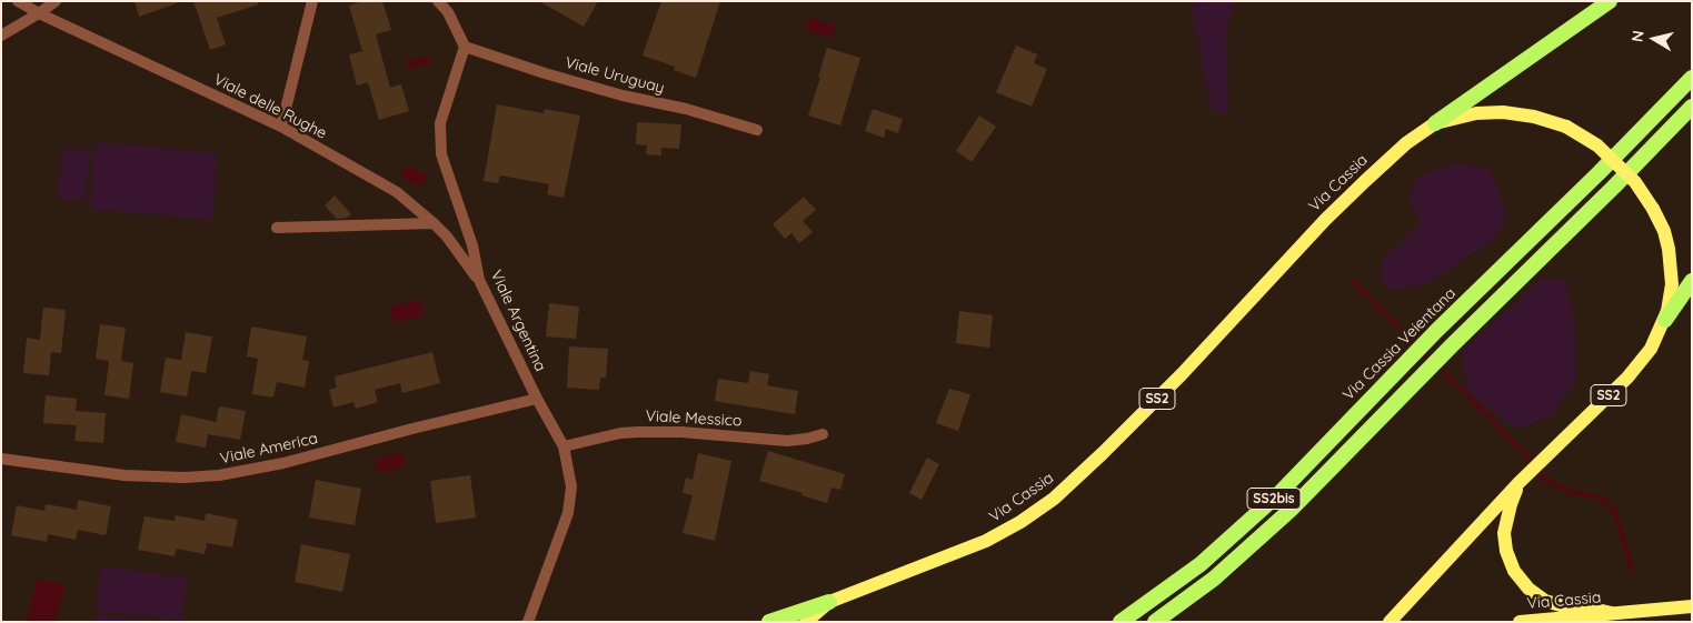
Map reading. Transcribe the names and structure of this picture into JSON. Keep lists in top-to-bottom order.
{
  "streets": {
    "highway": ["Via Cassia Veientana", "SS2", "SS2bis"],
    "main road": ["Via Cassia"],
    "street": [
      "Viale Uruguay",
      "Viale delle Rughe",
      "Viale Argentina",
      "Viale Messico",
      "Viale America"
    ]
  },
  "crossings": [
    ["Viale Uruguay", "Viale Argentina"],
    ["Viale delle Rughe", "Viale Argentina"],
    ["Via Cassia", "SS2"],
    ["Viale Argentina", "Viale Messico"],
    ["Viale Argentina", "Viale America"]
  ],
  "north": "left"
}
